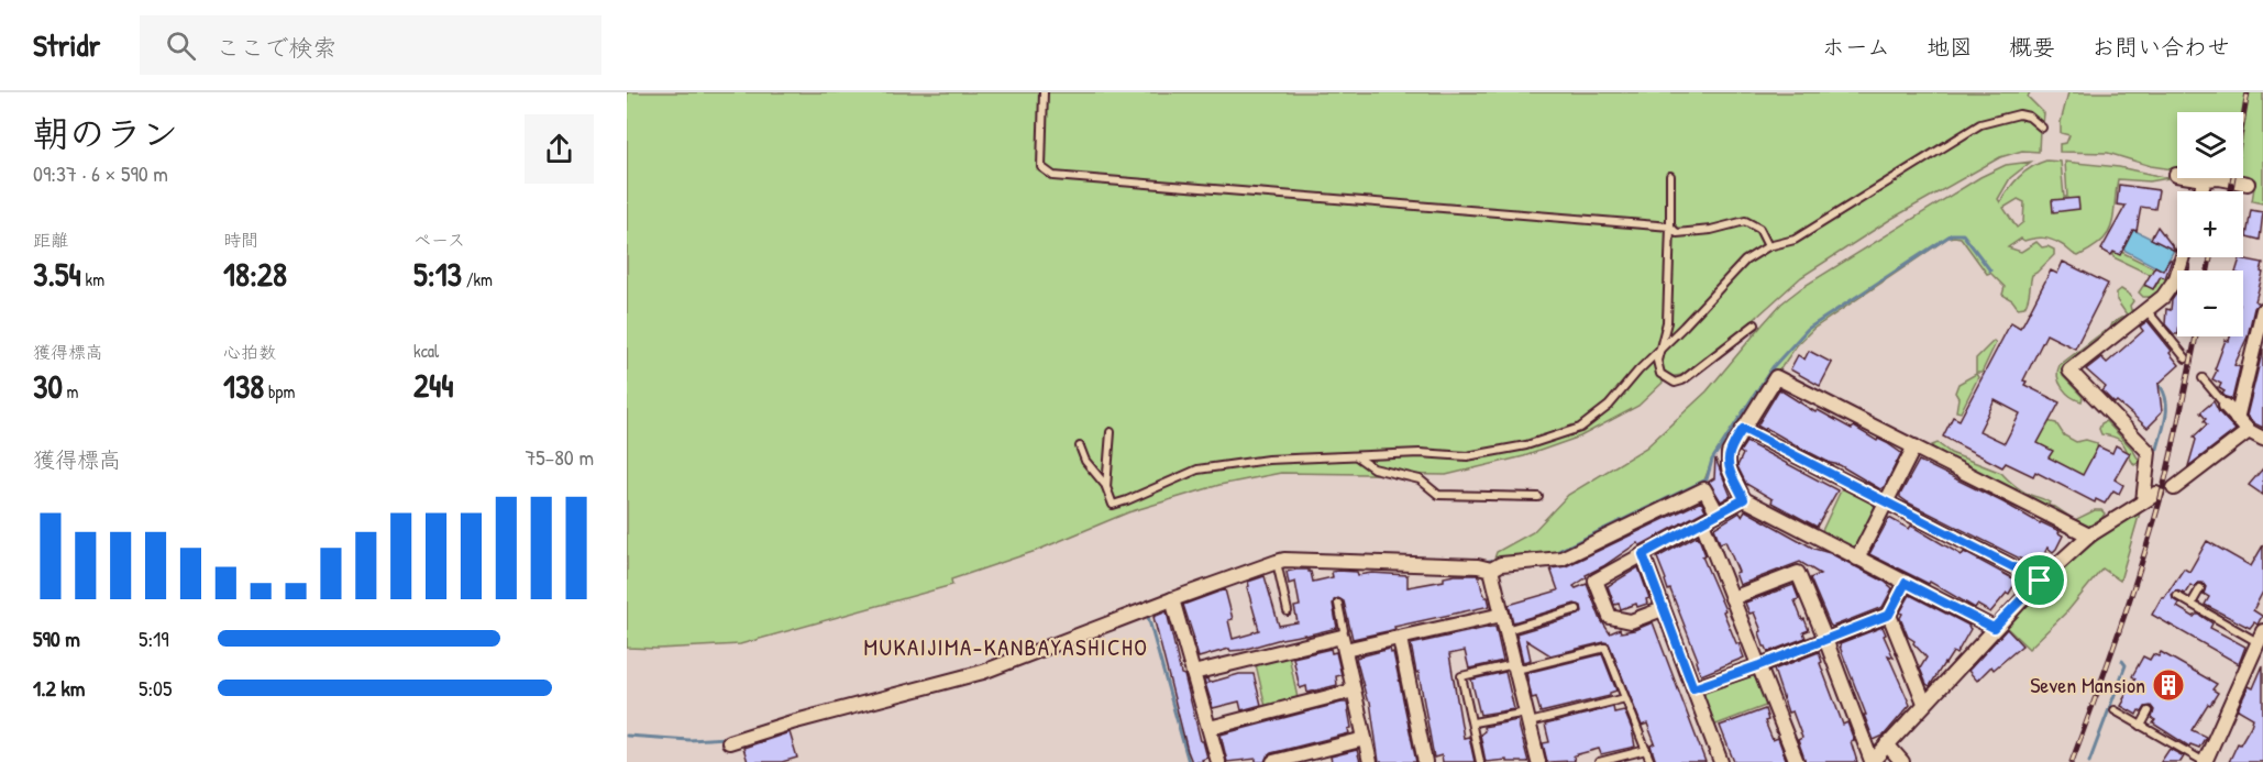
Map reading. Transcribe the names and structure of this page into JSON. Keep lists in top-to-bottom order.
{
  "districts": ["MUKAIJIMA-KANBAYASHICHO"],
  "places": {
    "building": ["Seven Mansion"]
  },
  "page": {
    "header": "Stridr",
    "search": "ここで検索",
    "nav": [
      "ホーム",
      "地図",
      "概要",
      "お問い合わせ"
    ],
    "heading": ["朝のラン", "09:37 · 6 × 590 m"],
    "map_buttons": ["+", "−"],
    "stats": [
      ["距離", "3.54 km"],
      ["時間", "18:28"],
      ["ペース", "5:13 /km"],
      ["獲得標高", "30 m"],
      ["心拍数", "138 bpm"],
      ["kcal", "244"]
    ],
    "chart": ["獲得標高", "75–80 m"],
    "list": [
      {
        "name": "590 m",
        "note": "5:19"
      },
      {
        "name": "1.2 km",
        "note": "5:05"
      }
    ]
  }
}
